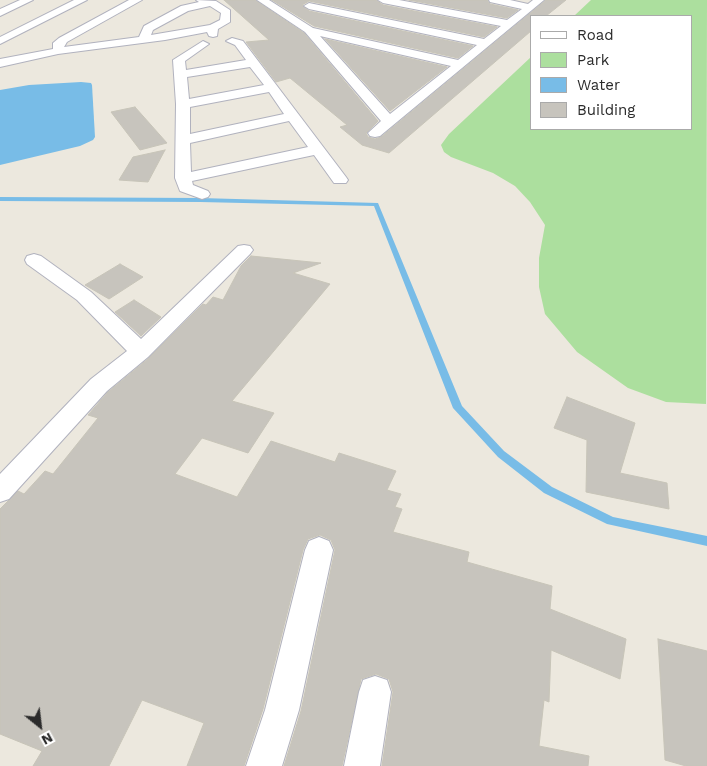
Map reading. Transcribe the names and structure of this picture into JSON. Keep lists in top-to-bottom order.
{
  "legend": [
    "Road",
    "Park",
    "Water",
    "Building"
  ],
  "north": "bottom right"
}
